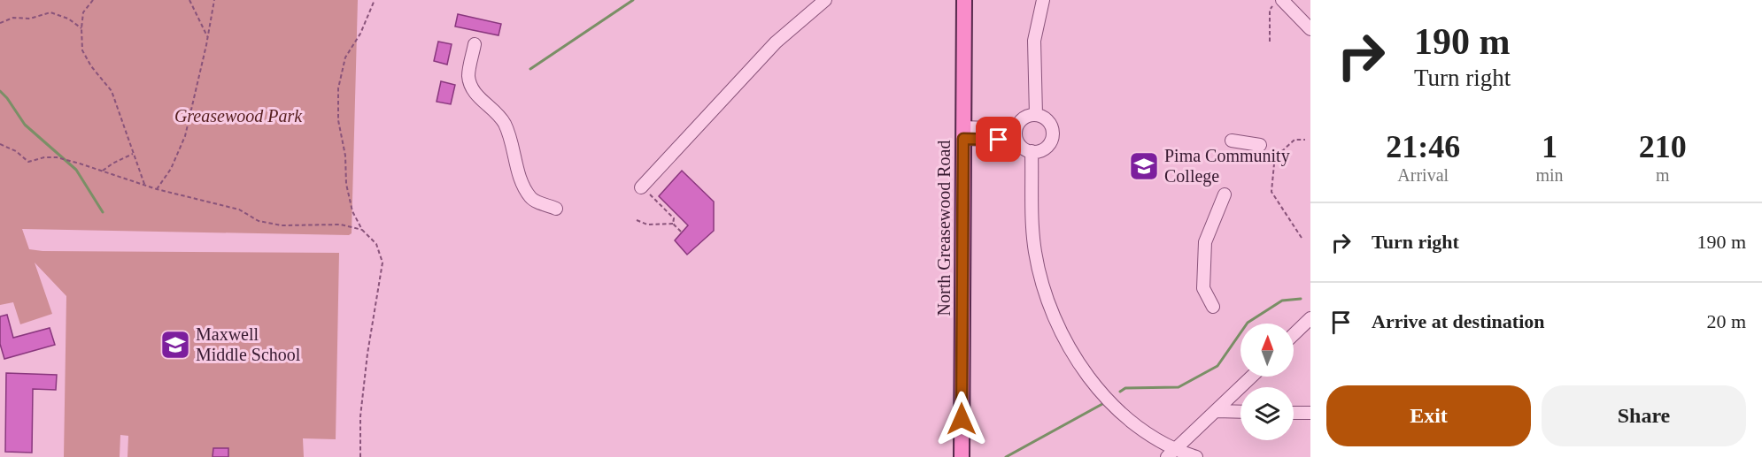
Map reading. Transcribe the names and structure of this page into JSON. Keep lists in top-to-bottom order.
{
  "streets": {
    "main road": ["North Greasewood Road"]
  },
  "parks": ["Greasewood Park"],
  "places": {
    "school or university": ["Pima Community College", "Maxwell Middle School"]
  },
  "north": "top",
  "page": {
    "turn": ["190 m", "Turn right"],
    "eta": [
      "21:46",
      "Arrival",
      "1",
      "min",
      "210",
      "m"
    ],
    "list": [
      {
        "name": "Turn right",
        "value": "190 m"
      },
      {
        "name": "Arrive at destination",
        "value": "20 m"
      }
    ],
    "buttons": ["Exit", "Share"]
  }
}
